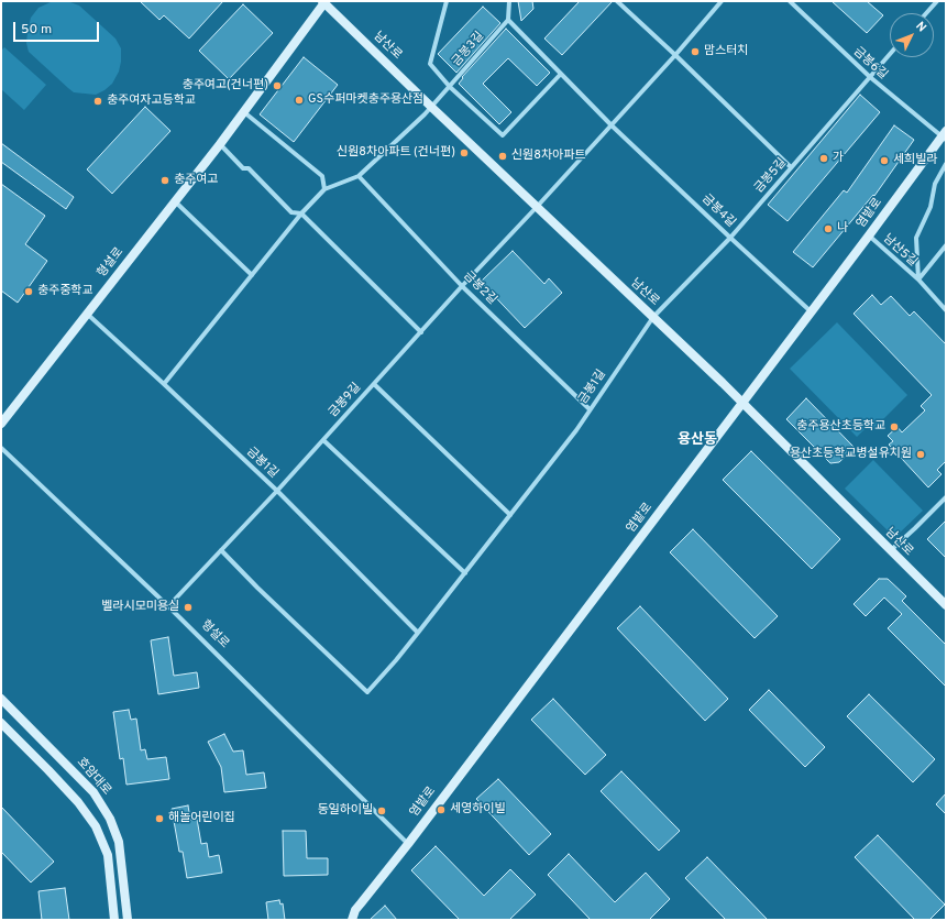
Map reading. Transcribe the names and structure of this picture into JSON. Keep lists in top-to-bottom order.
{
  "streets": {
    "street": [
      "남산로",
      "금봉3길",
      "금봉6길",
      "금봉5길",
      "금봉4길",
      "염밭로",
      "남산5길",
      "형설로",
      "금봉2길",
      "금봉1길",
      "금봉9길",
      "호암대로"
    ]
  },
  "crossings": [
    ["남산로", "금봉3길"],
    ["남산로", "금봉5길"],
    ["남산로", "염밭로"],
    ["남산로", "형설로"],
    ["남산로", "금봉1길"],
    ["남산로", "금봉9길"],
    ["금봉3길", "금봉4길"],
    ["금봉6길", "금봉5길"],
    ["금봉6길", "염밭로"],
    ["금봉5길", "금봉4길"],
    ["금봉5길", "금봉1길"],
    ["금봉4길", "염밭로"],
    ["염밭로", "남산5길"],
    ["염밭로", "형설로"],
    ["형설로", "금봉1길"],
    ["형설로", "금봉9길"],
    ["금봉2길", "금봉1길"],
    ["금봉2길", "금봉9길"],
    ["금봉1길", "금봉9길"]
  ],
  "districts": ["용산동"],
  "places": [
    "맘스터치",
    "충주여고(건너편)",
    "GS수퍼마켓충주용산점",
    "충주여자고등학교",
    "신원8차아파트 (건너편)",
    "신원8차아파트",
    "가",
    "세희빌라",
    "충주여고",
    "나",
    "충주중학교",
    "충주용산초등학교",
    "용산초등학교병설유치원",
    "벨라시모미용실",
    "세영하이빌",
    "동일하이빌",
    "해놀어린이집"
  ],
  "scale_bar": "50 m",
  "north": "top right"
}
